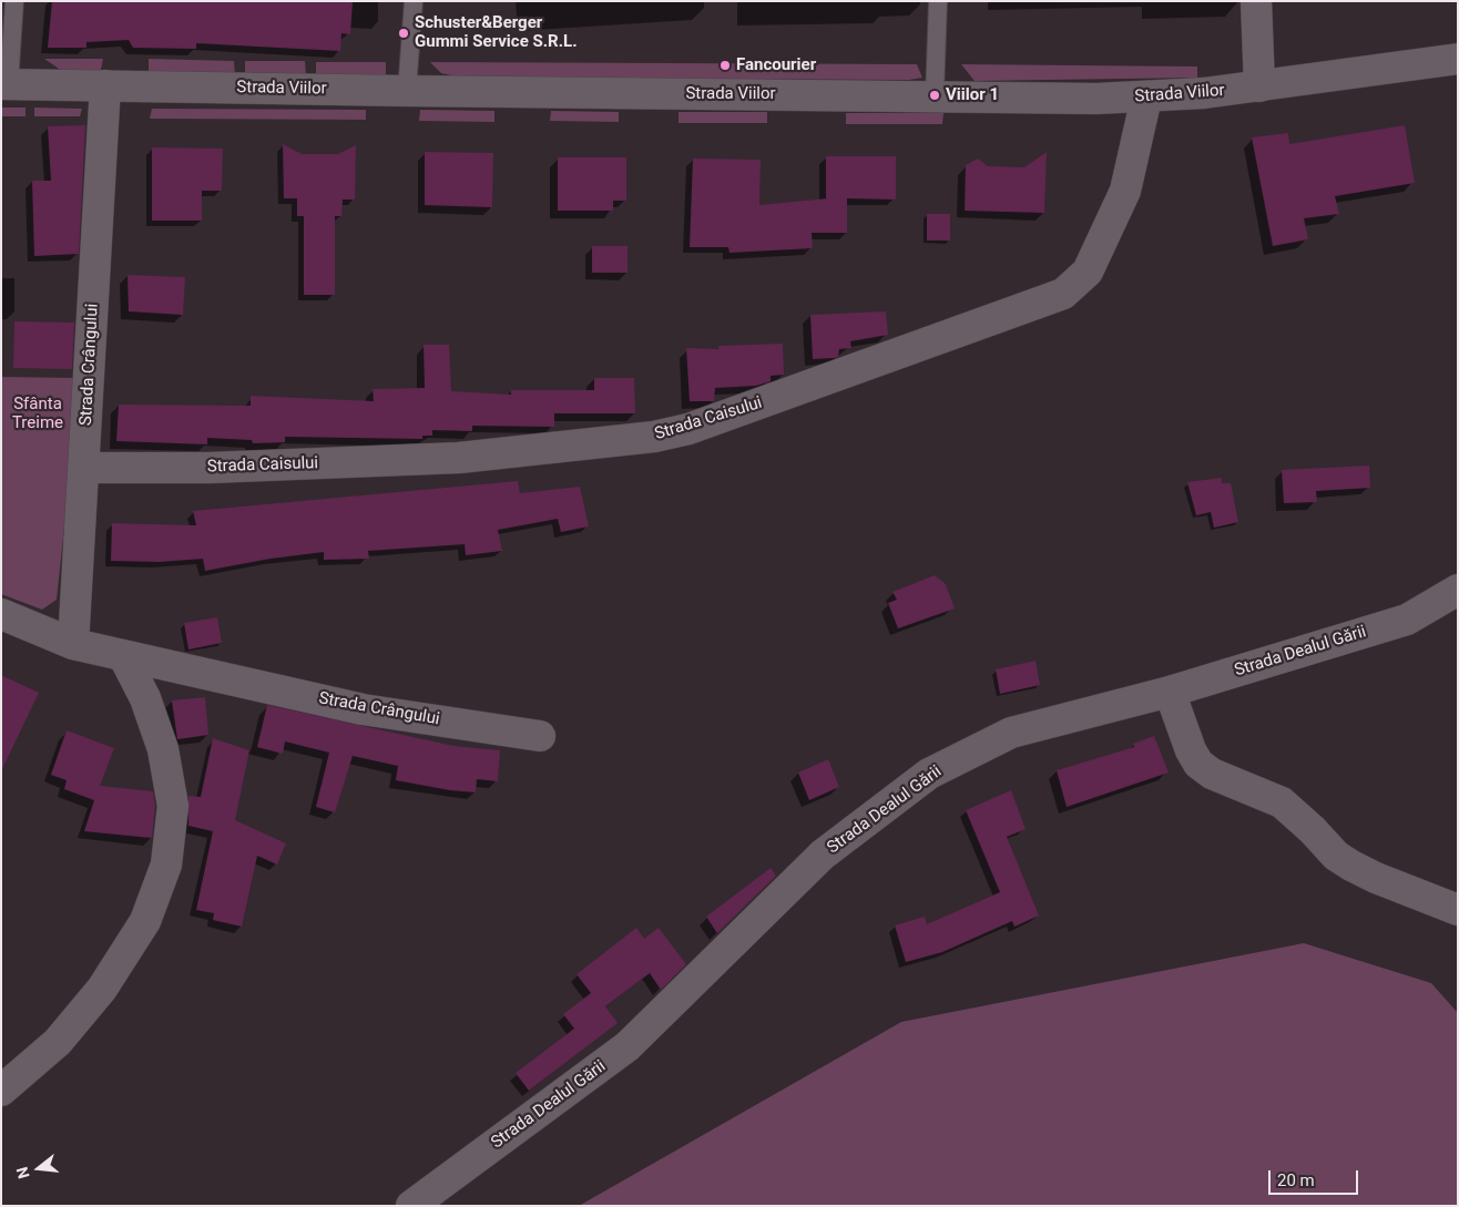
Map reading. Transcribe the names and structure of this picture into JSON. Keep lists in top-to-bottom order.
{
  "streets": {
    "street": [
      "Strada Viilor",
      "Strada Crângului",
      "Strada Caisului",
      "Strada Dealul Gării"
    ]
  },
  "crossings": [
    ["Strada Viilor", "Strada Crângului"],
    ["Strada Viilor", "Strada Caisului"],
    ["Strada Crângului", "Strada Caisului"]
  ],
  "parks": ["Sfânta Treime"],
  "places": ["Schuster&Berger Gummi Service S.R.L.", "Fancourier", "Viilor 1"],
  "scale_bar": "20 m",
  "north": "left"
}
